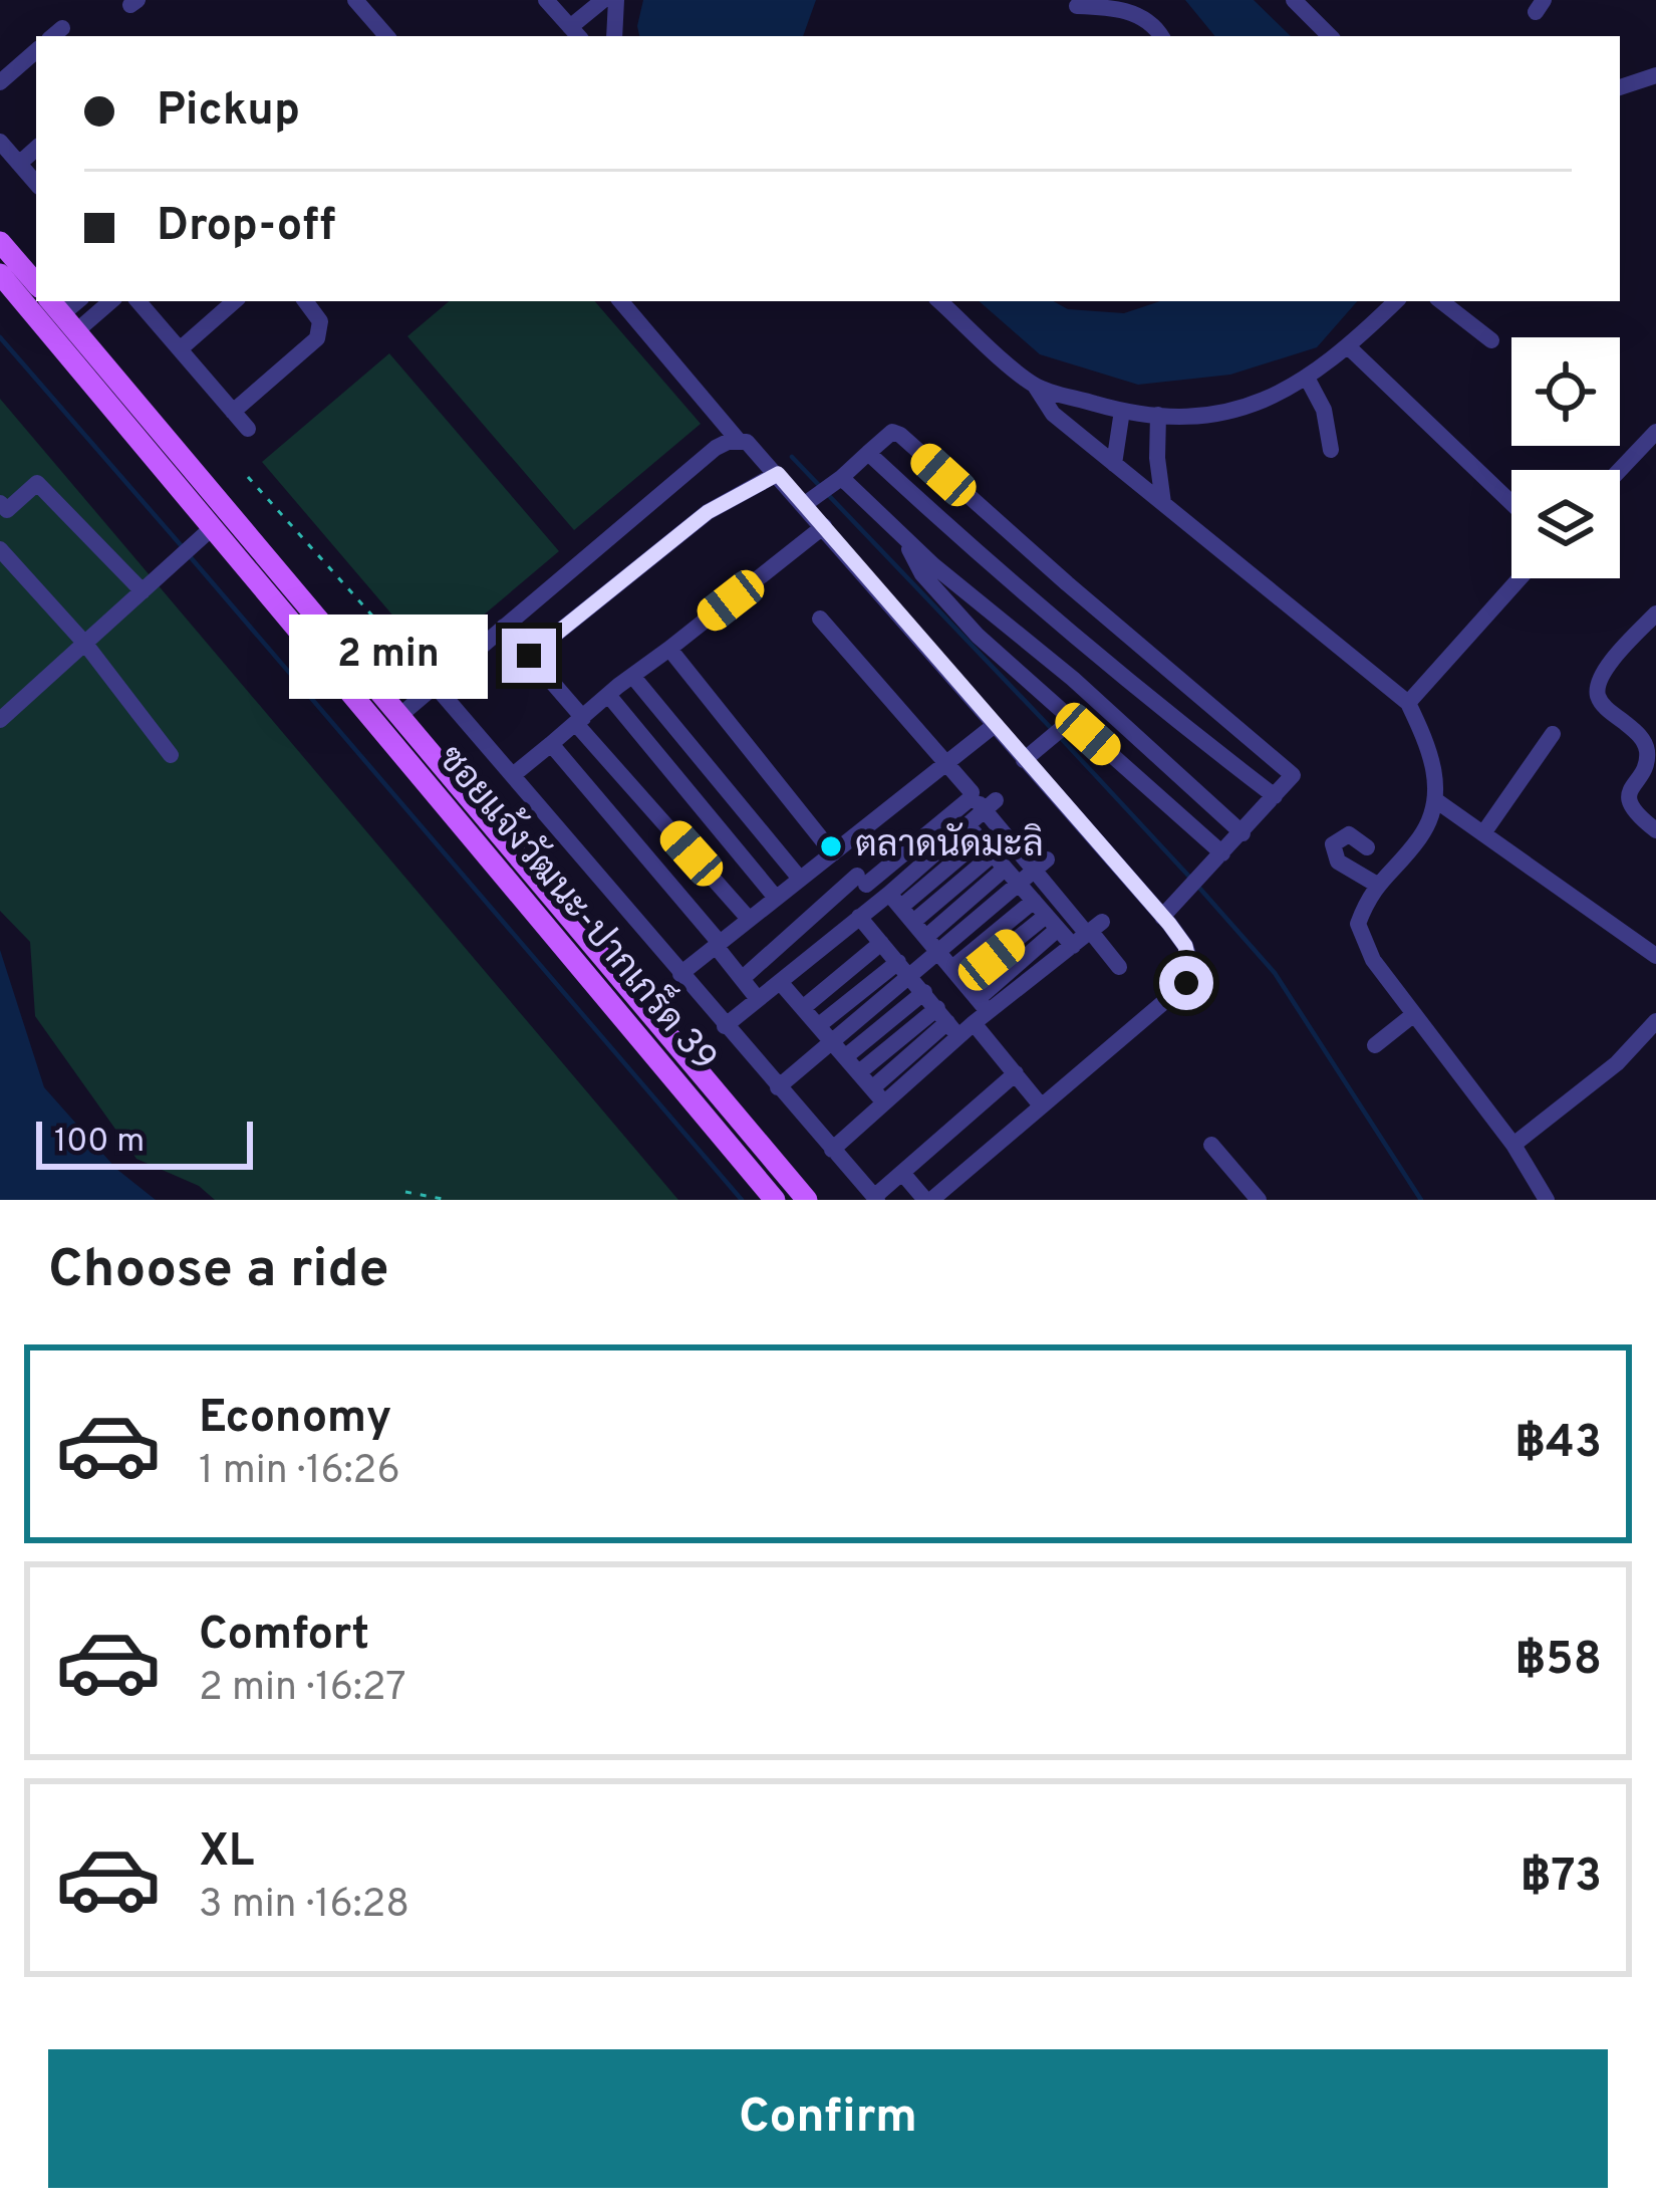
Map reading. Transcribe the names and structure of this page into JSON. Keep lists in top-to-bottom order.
{
  "streets": {
    "main road": ["ซอยแจ้งวัฒนะ-ปากเกร็ด 39"]
  },
  "places": ["ตลาดนัดมะลิ"],
  "scale_bar": "100 m",
  "page": {
    "banner": ["Pickup", "Drop-off"],
    "bubble": "2 min",
    "scale": "100 m",
    "heading": "Choose a ride",
    "list": [
      {
        "name": "Economy",
        "note": "1 min · 16:26",
        "value": "฿43"
      },
      {
        "name": "Comfort",
        "note": "2 min · 16:27",
        "value": "฿58"
      },
      {
        "name": "XL",
        "note": "3 min · 16:28",
        "value": "฿73"
      }
    ],
    "buttons": "Confirm"
  }
}
